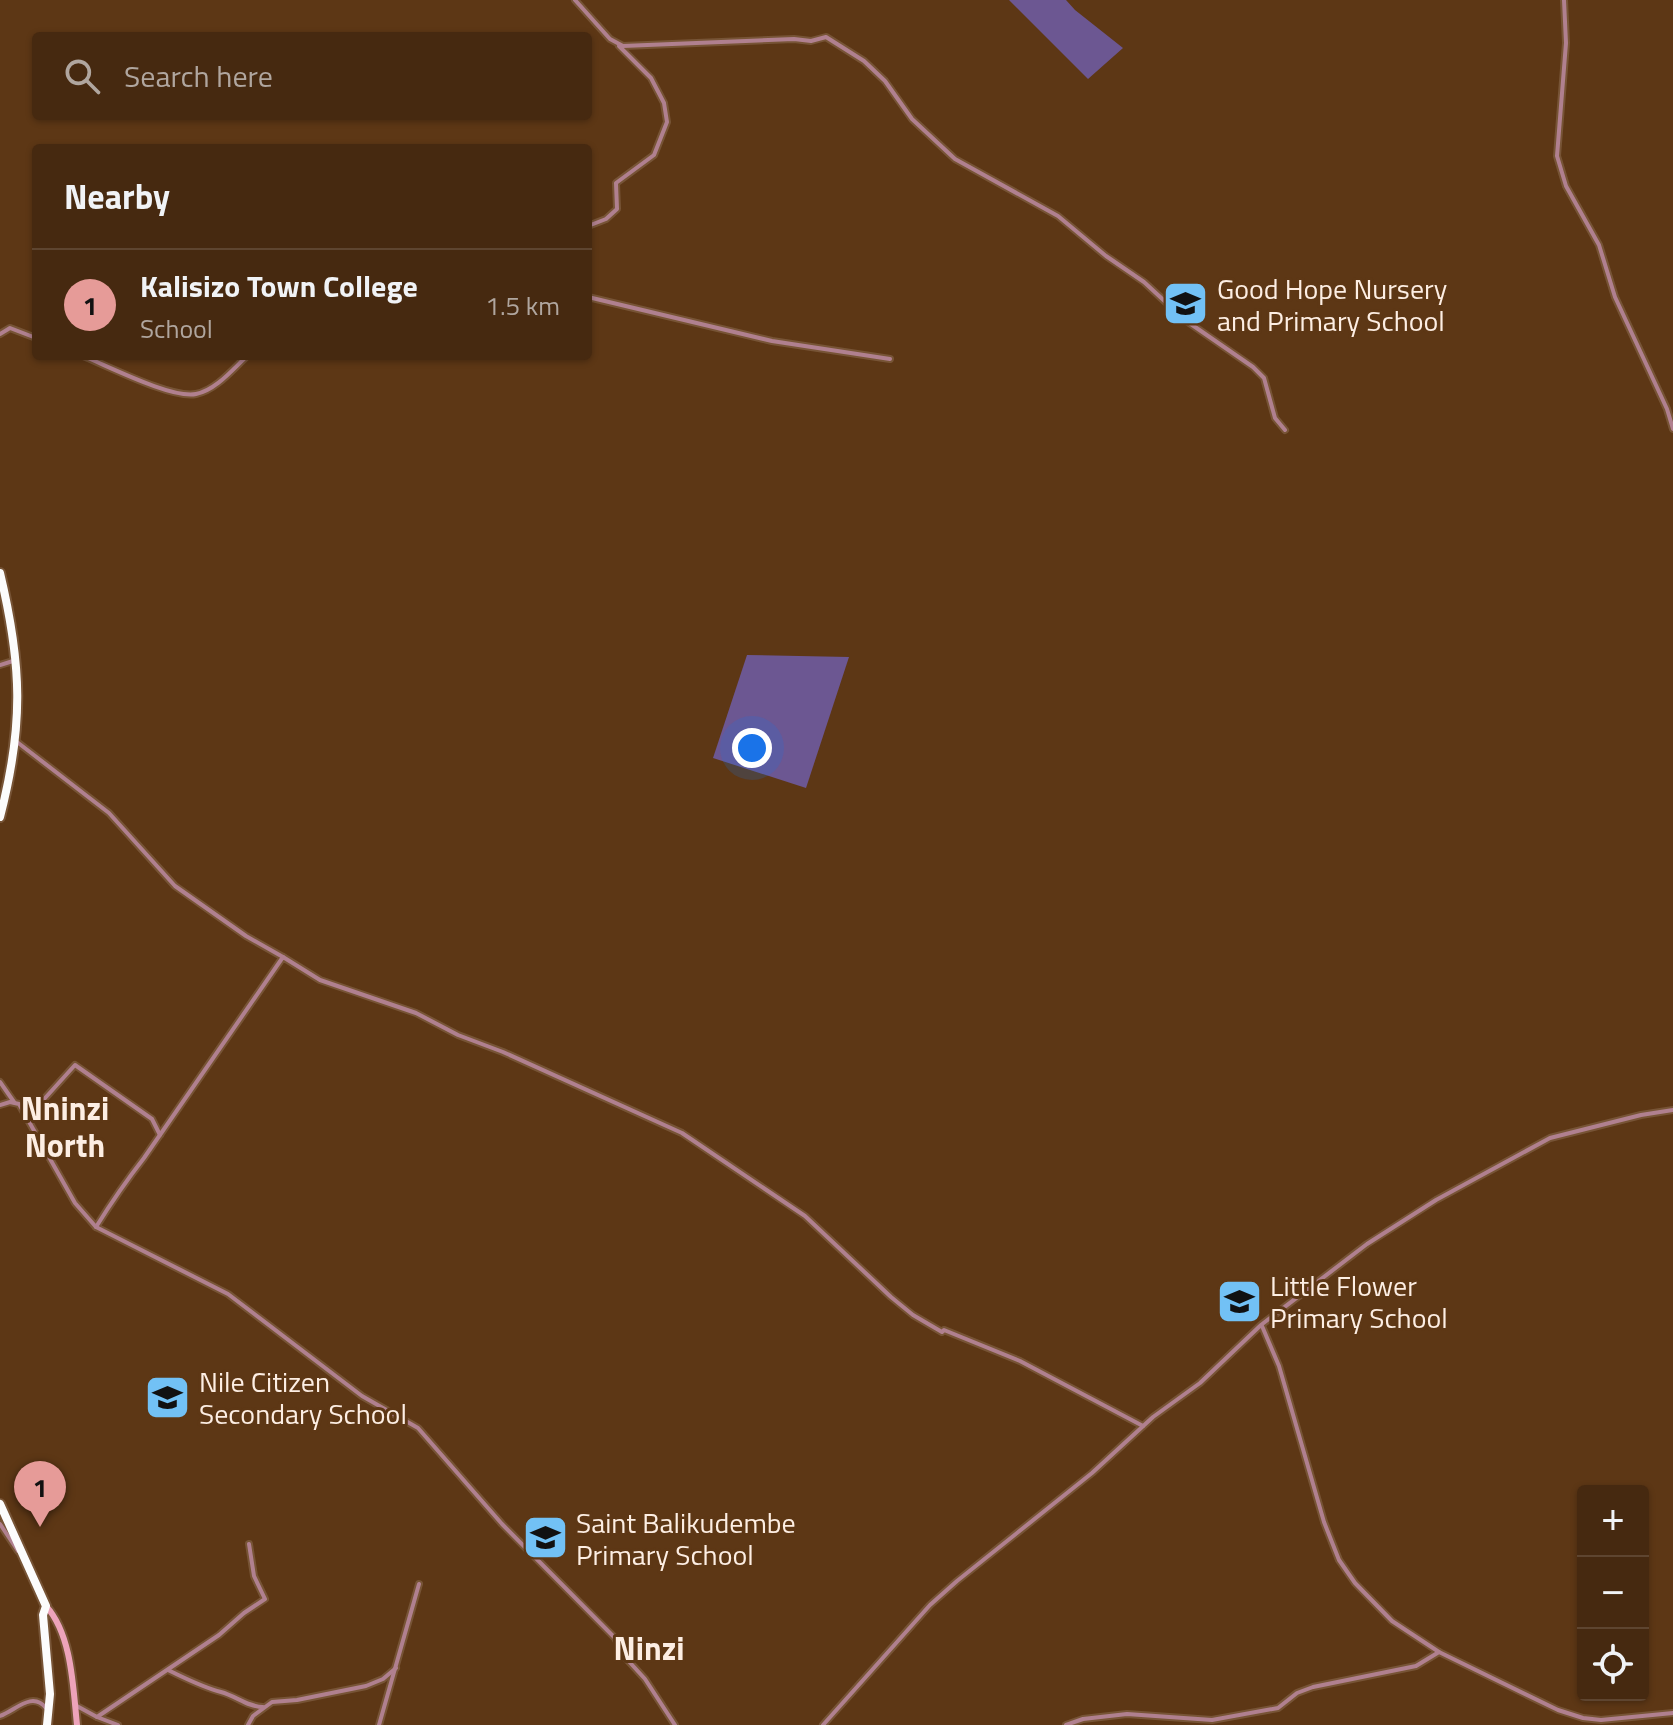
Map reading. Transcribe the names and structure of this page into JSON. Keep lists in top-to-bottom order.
{
  "districts": ["Nninzi North", "Ninzi"],
  "places": {
    "school or university": [
      "Good Hope Nursery and Primary School",
      "Little Flower Primary School",
      "Nile Citizen Secondary School",
      "Saint Balikudembe Primary School"
    ]
  },
  "page": {
    "search": "Search here",
    "heading": "Nearby",
    "list": [
      {
        "mark": "1",
        "name": "Kalisizo Town College",
        "note": "School",
        "value": "1.5 km"
      }
    ],
    "pins": "1",
    "map_buttons": ["+", "−"]
  }
}
